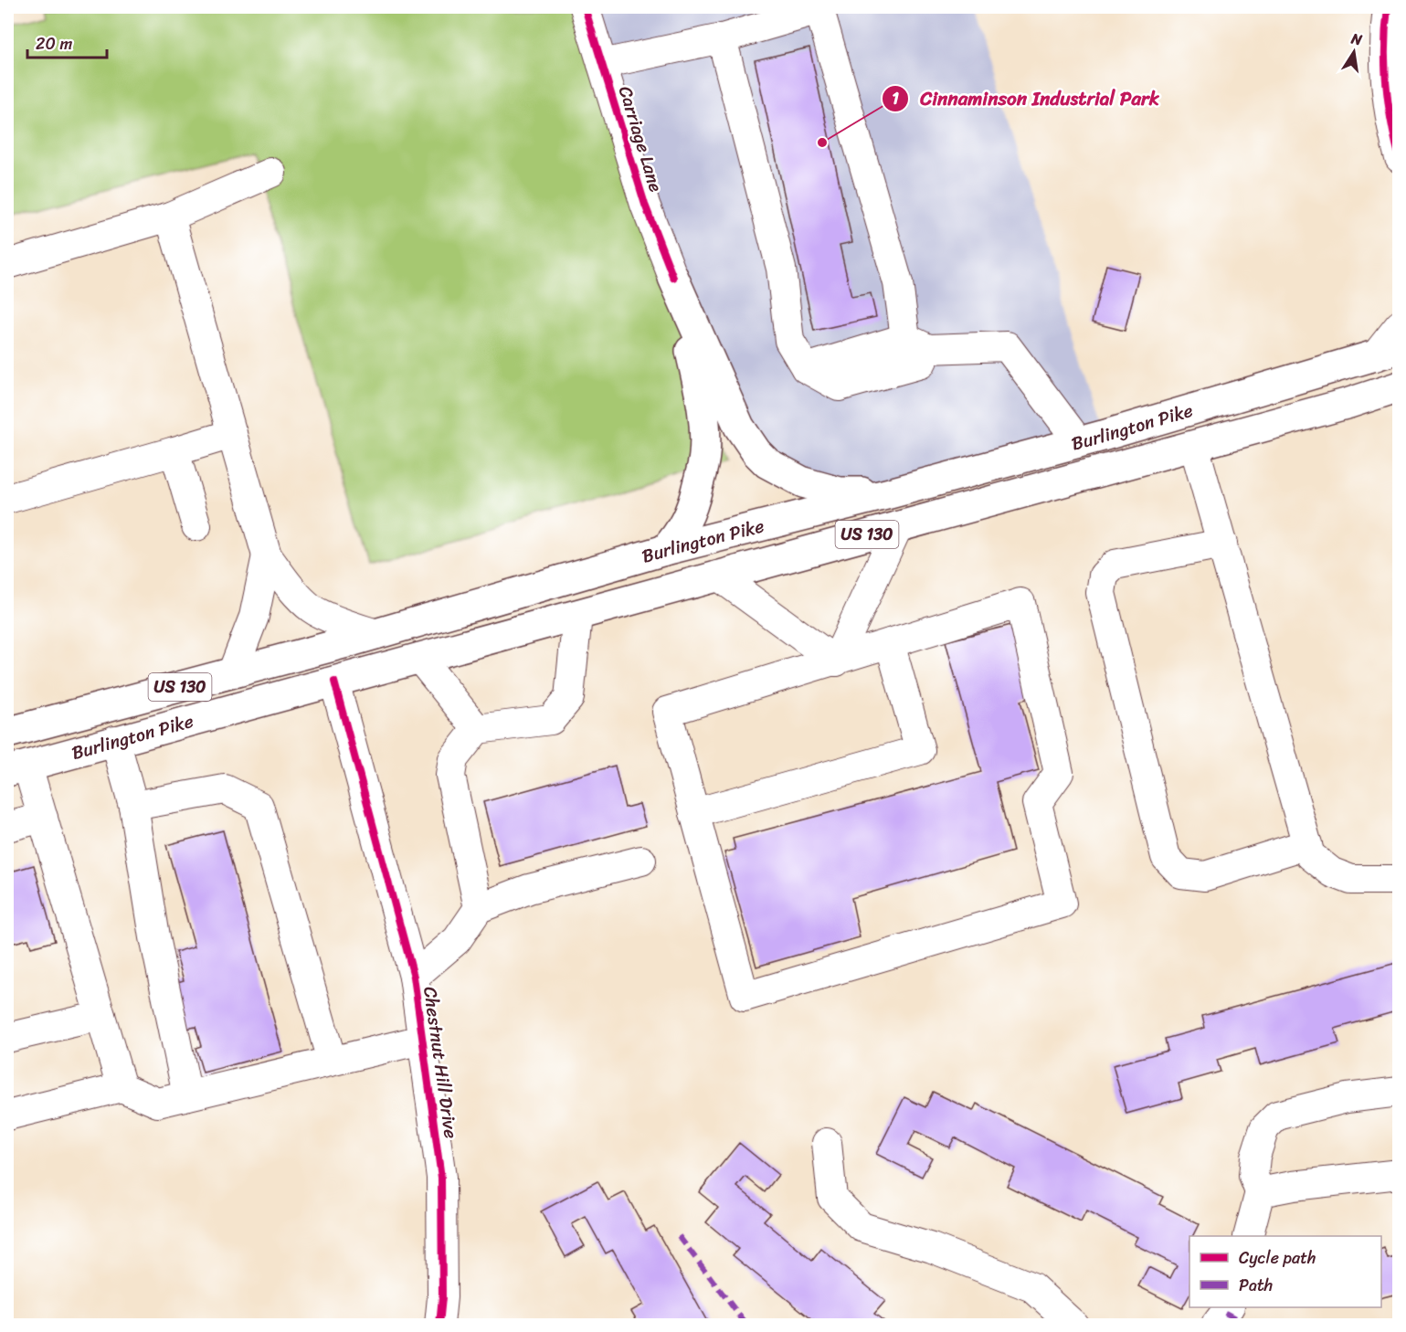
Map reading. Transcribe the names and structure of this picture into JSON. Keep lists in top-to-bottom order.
{
  "streets": {
    "highway": ["Burlington Pike", "US 130"],
    "street": ["Carriage Lane", "Chestnut Hill Drive"]
  },
  "crossings": [
    ["Burlington Pike", "Chestnut Hill Drive"]
  ],
  "places": ["Cinnaminson Industrial Park"],
  "legend": ["Cycle path", "Path"],
  "scale_bar": "20 m",
  "north": "top"
}
